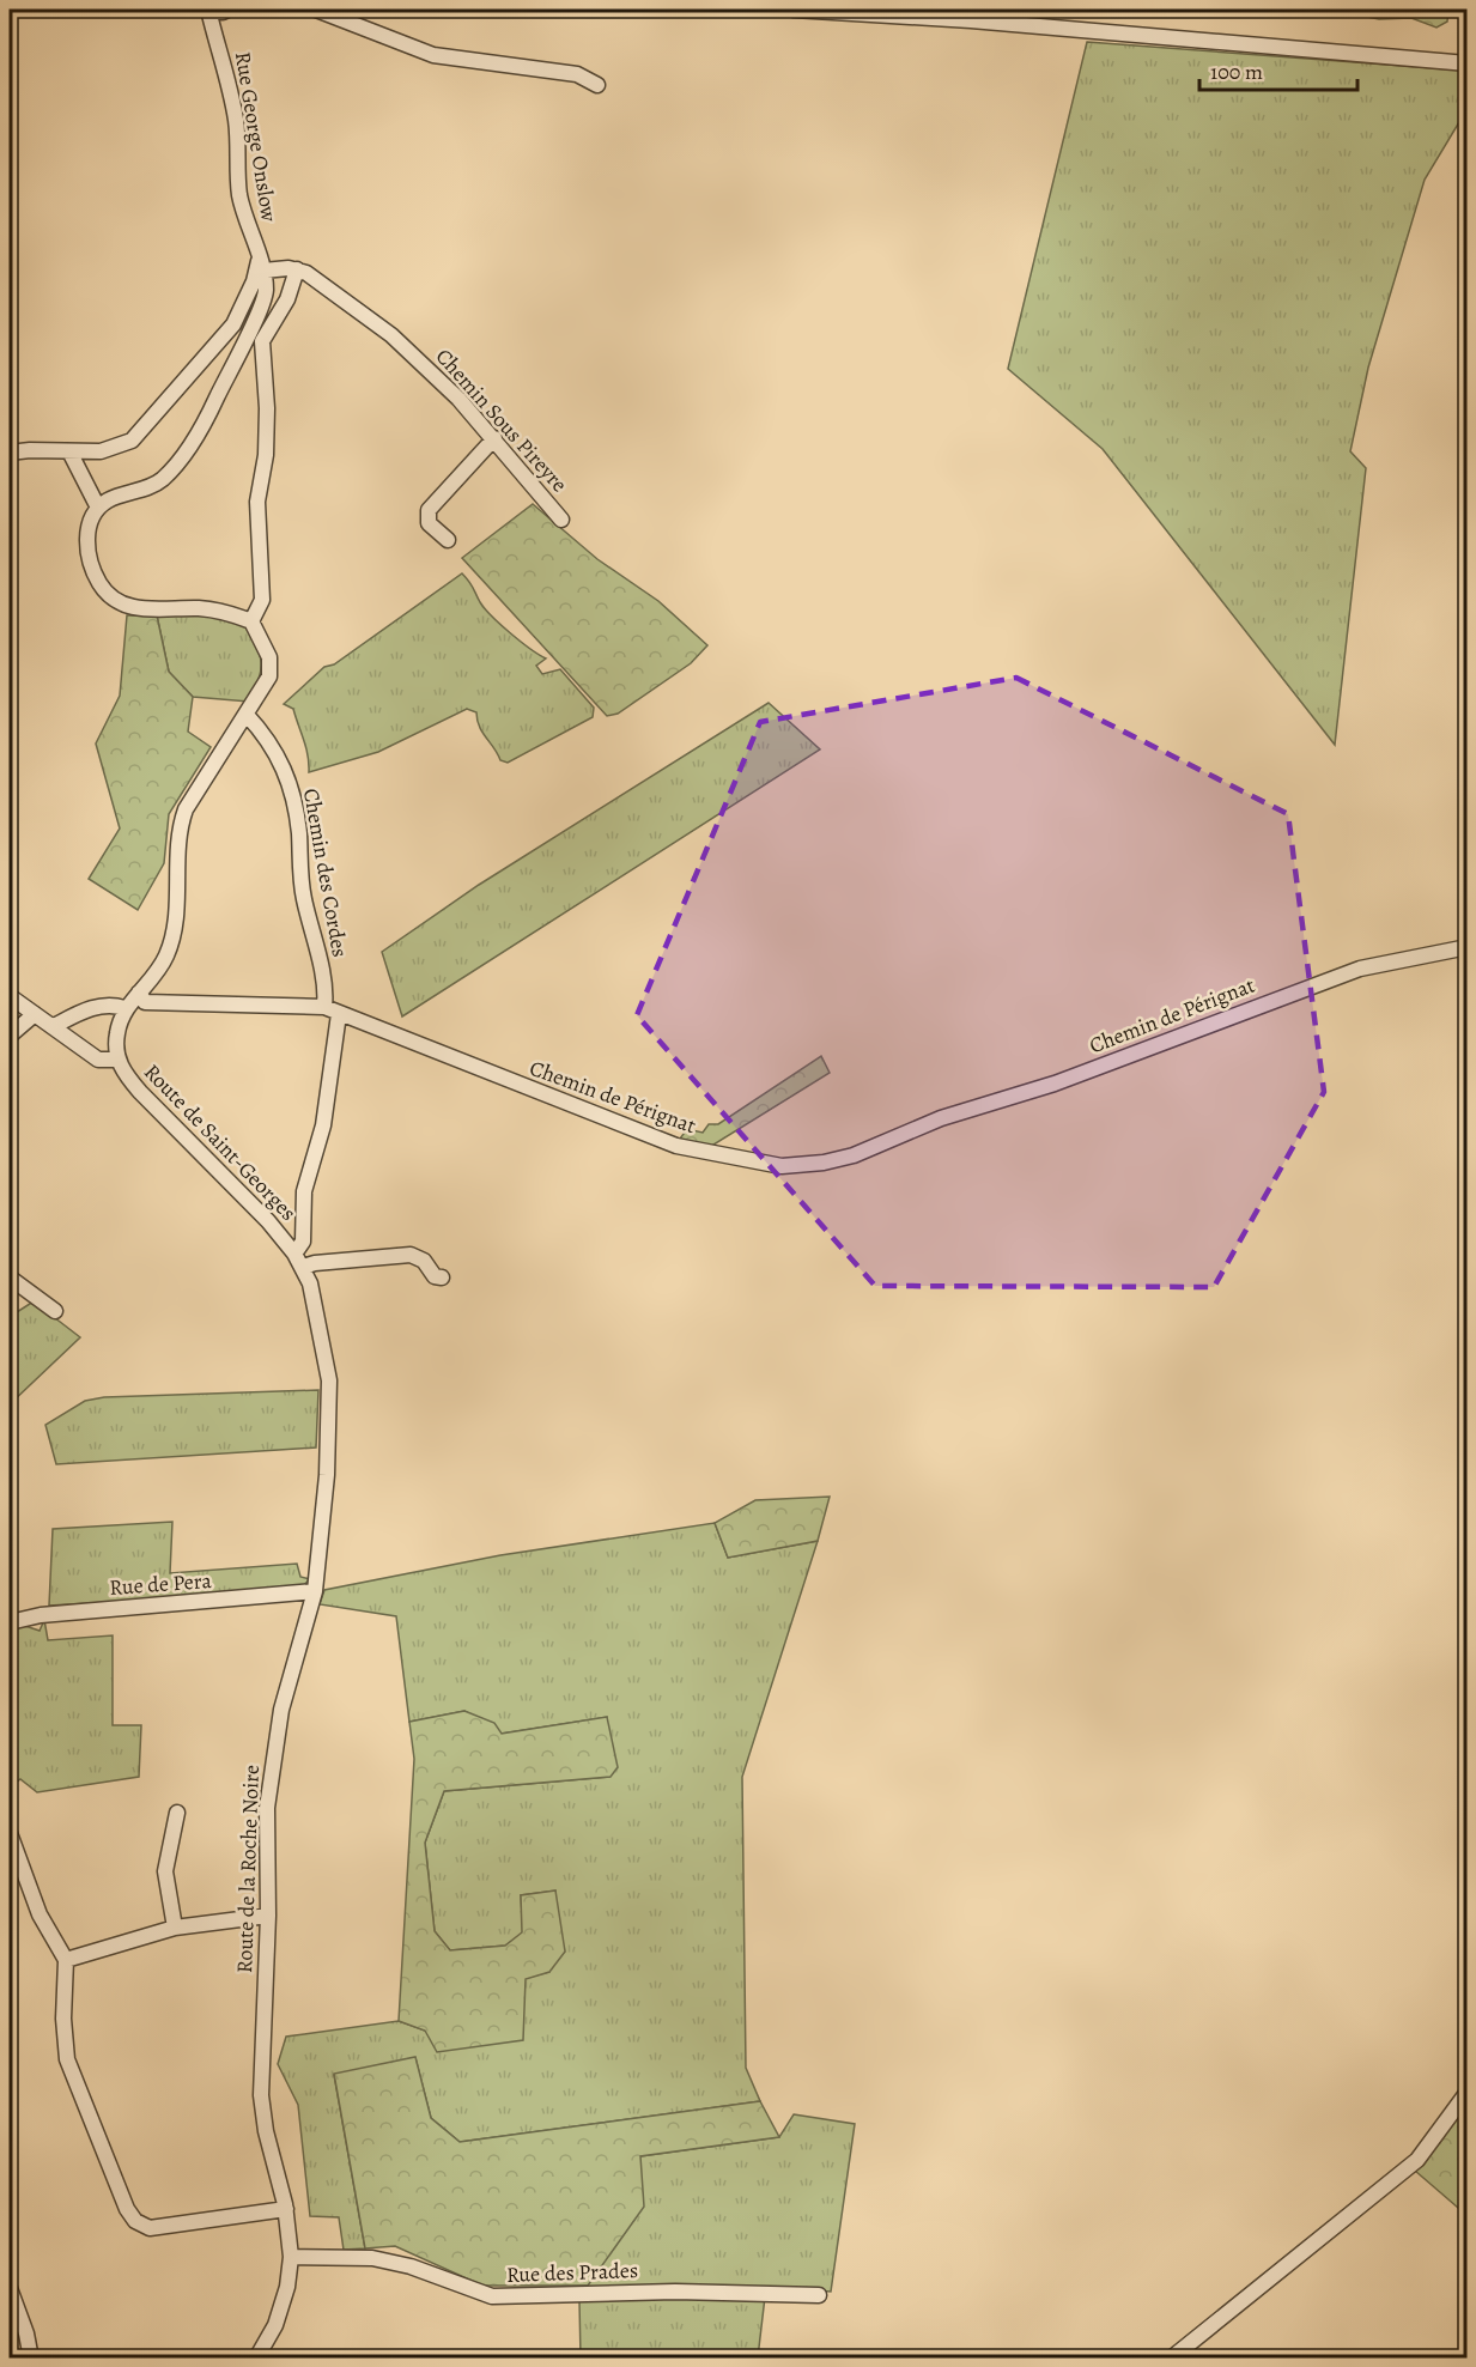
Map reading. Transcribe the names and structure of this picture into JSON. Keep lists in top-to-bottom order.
{
  "streets": {
    "street": [
      "Rue George Onslow",
      "Chemin Sous Pireyre",
      "Chemin des Cordes",
      "Chemin de Pérignat",
      "Route de Saint-Georges",
      "Rue de Pera",
      "Route de la Roche Noire",
      "Rue des Prades"
    ]
  },
  "crossings": [
    ["Chemin des Cordes", "Chemin de Pérignat"],
    ["Route de Saint-Georges", "Route de la Roche Noire"],
    ["Rue de Pera", "Route de la Roche Noire"],
    ["Route de la Roche Noire", "Rue des Prades"]
  ],
  "scale_bar": "100 m"
}
